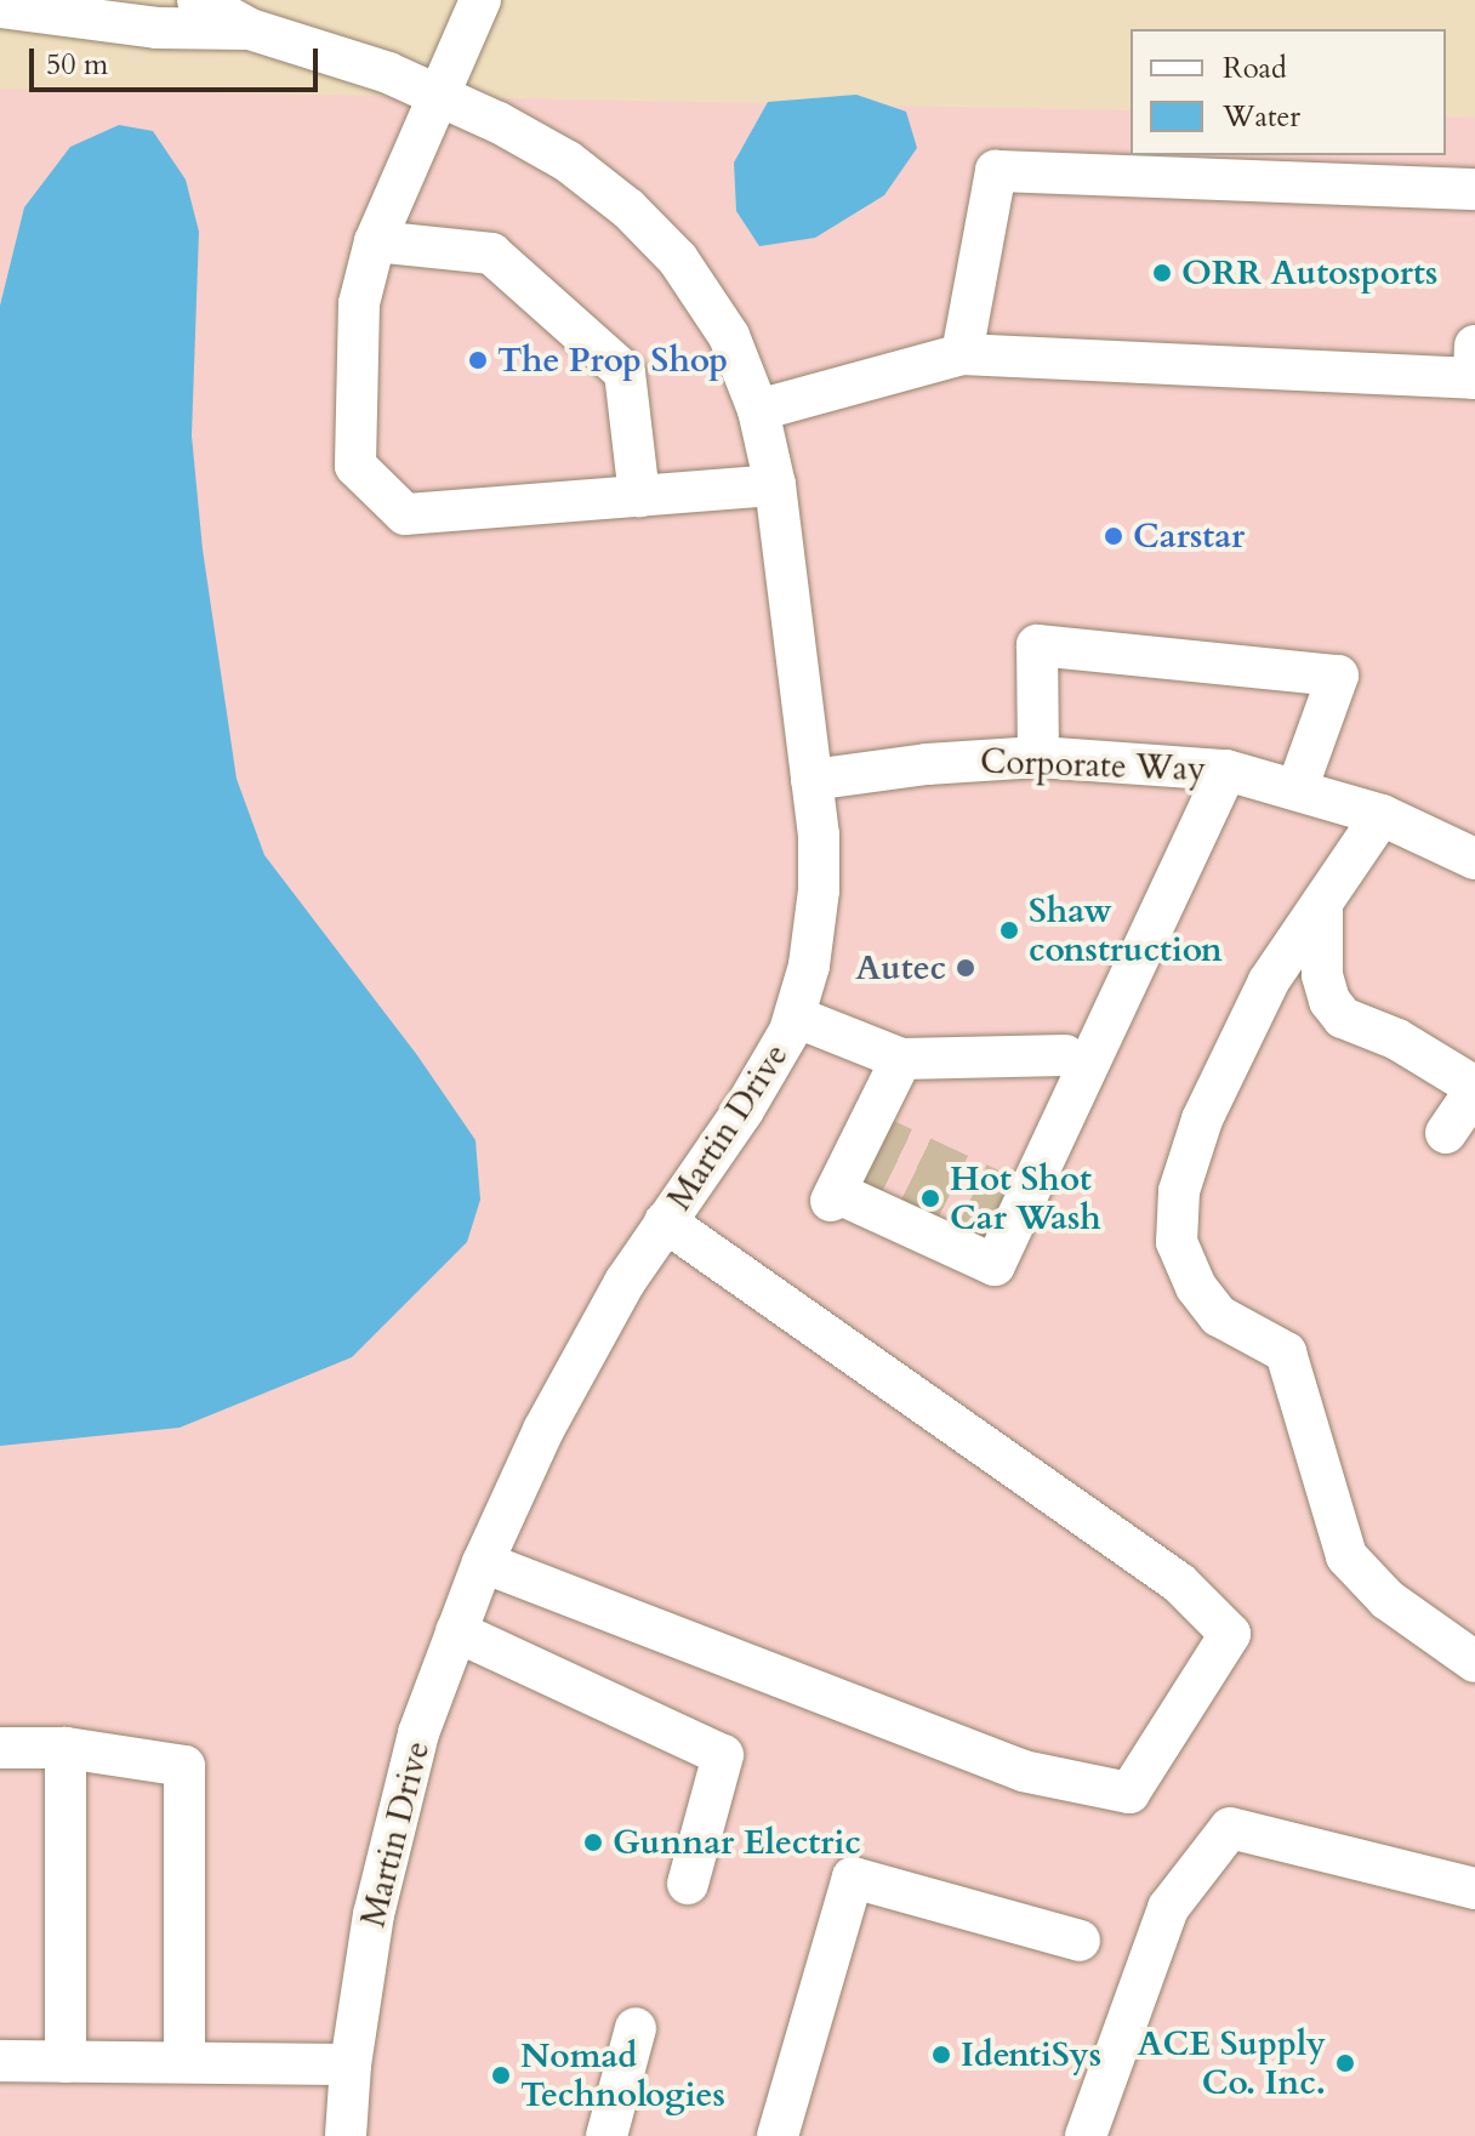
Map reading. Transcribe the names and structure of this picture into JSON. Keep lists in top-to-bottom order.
{
  "streets": {
    "street": ["Corporate Way", "Martin Drive"]
  },
  "crossings": [
    ["Corporate Way", "Martin Drive"]
  ],
  "places": [
    "ORR Autosports",
    "The Prop Shop",
    "Carstar",
    "Shaw construction",
    "Autec",
    "Hot Shot Car Wash",
    "Gunnar Electric",
    "IdentiSys",
    "ACE Supply Co. Inc.",
    "Nomad Technologies"
  ],
  "legend": ["Road", "Water"],
  "scale_bar": "50 m"
}
